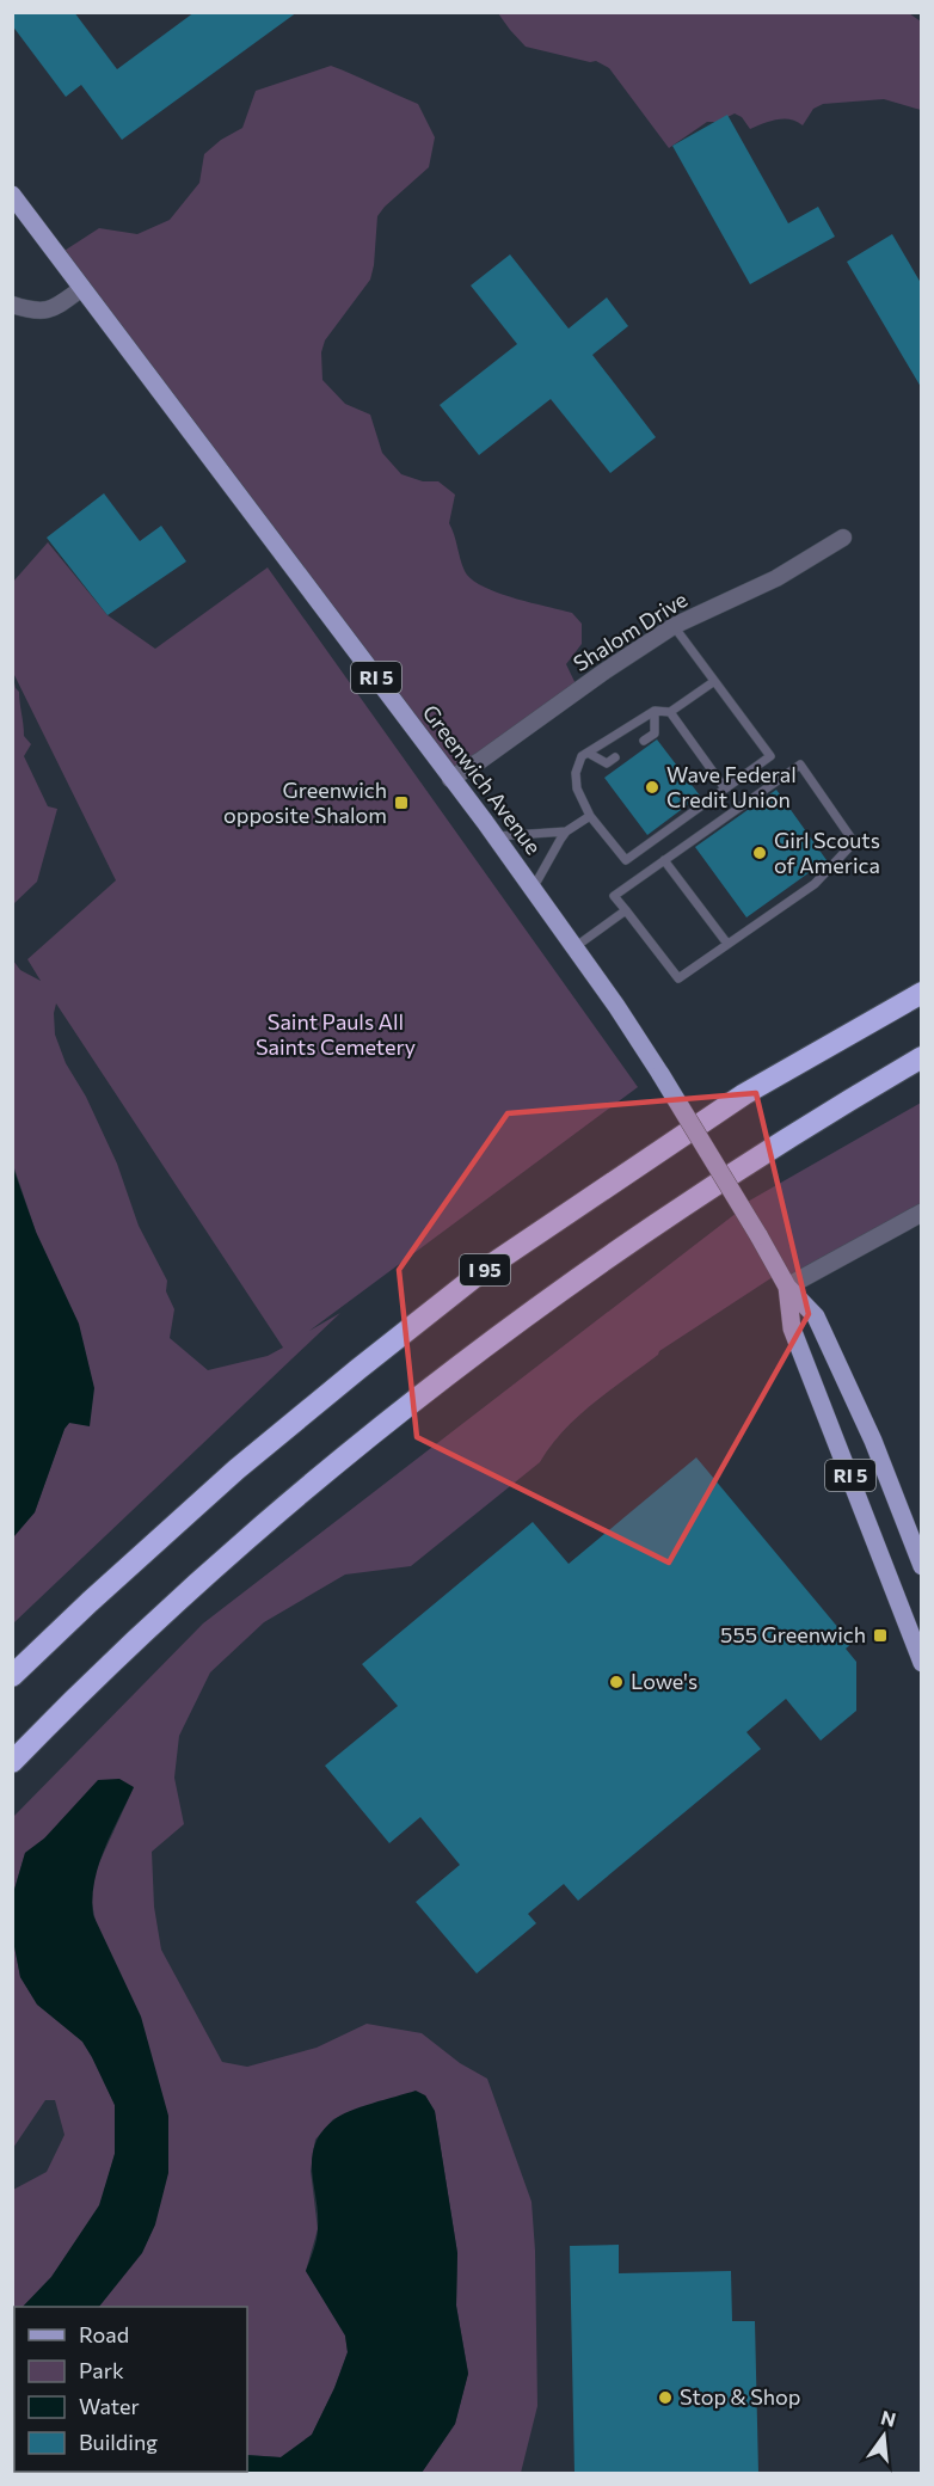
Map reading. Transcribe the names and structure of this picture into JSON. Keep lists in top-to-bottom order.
{
  "streets": {
    "highway": ["I 95"],
    "main road": ["RI 5", "Greenwich Avenue"],
    "street": ["Shalom Drive"]
  },
  "crossings": [
    ["Shalom Drive", "Greenwich Avenue"],
    ["RI 5", "Greenwich Avenue"]
  ],
  "parks": ["Saint Pauls All Saints Cemetery"],
  "places": {
    "other": [
      "Wave Federal Credit Union",
      "Girl Scouts of America",
      "Lowe's",
      "Stop & Shop"
    ],
    "transit": ["Greenwich opposite Shalom", "555 Greenwich"]
  },
  "legend": [
    "Road",
    "Park",
    "Water",
    "Building"
  ],
  "north": "top"
}
